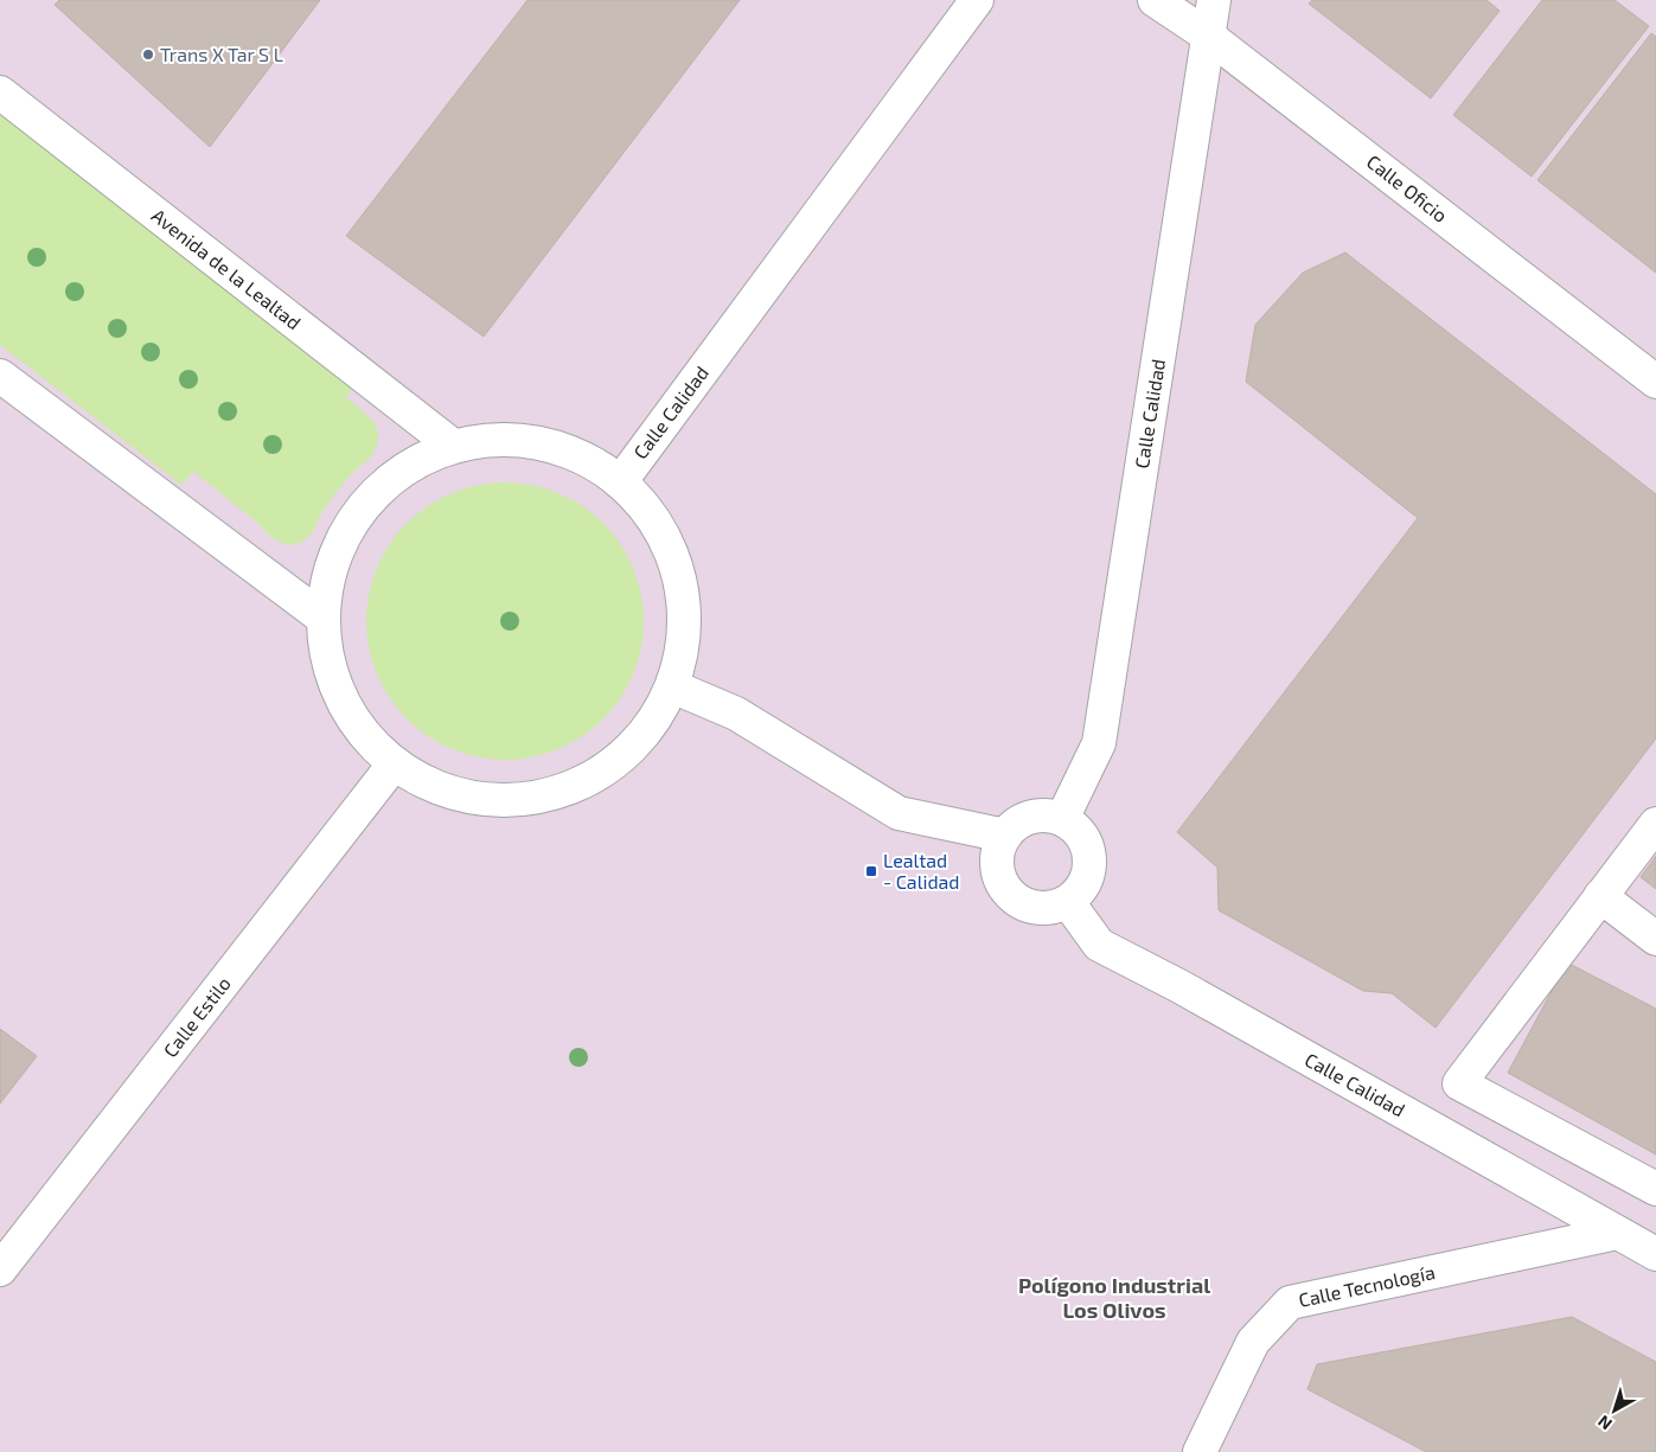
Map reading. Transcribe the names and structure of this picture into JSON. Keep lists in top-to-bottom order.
{
  "streets": {
    "street": [
      "Calle Oficio",
      "Avenida de la Lealtad",
      "Calle Calidad",
      "Calle Estilo",
      "Calle Tecnología"
    ]
  },
  "crossings": [
    ["Calle Oficio", "Calle Calidad"],
    ["Calle Calidad", "Calle Tecnología"]
  ],
  "districts": ["Polígono Industrial Los Olivos"],
  "places": {
    "other": ["Trans X Tar S L"],
    "transit": ["Lealtad - Calidad"]
  },
  "north": "bottom left"
}
